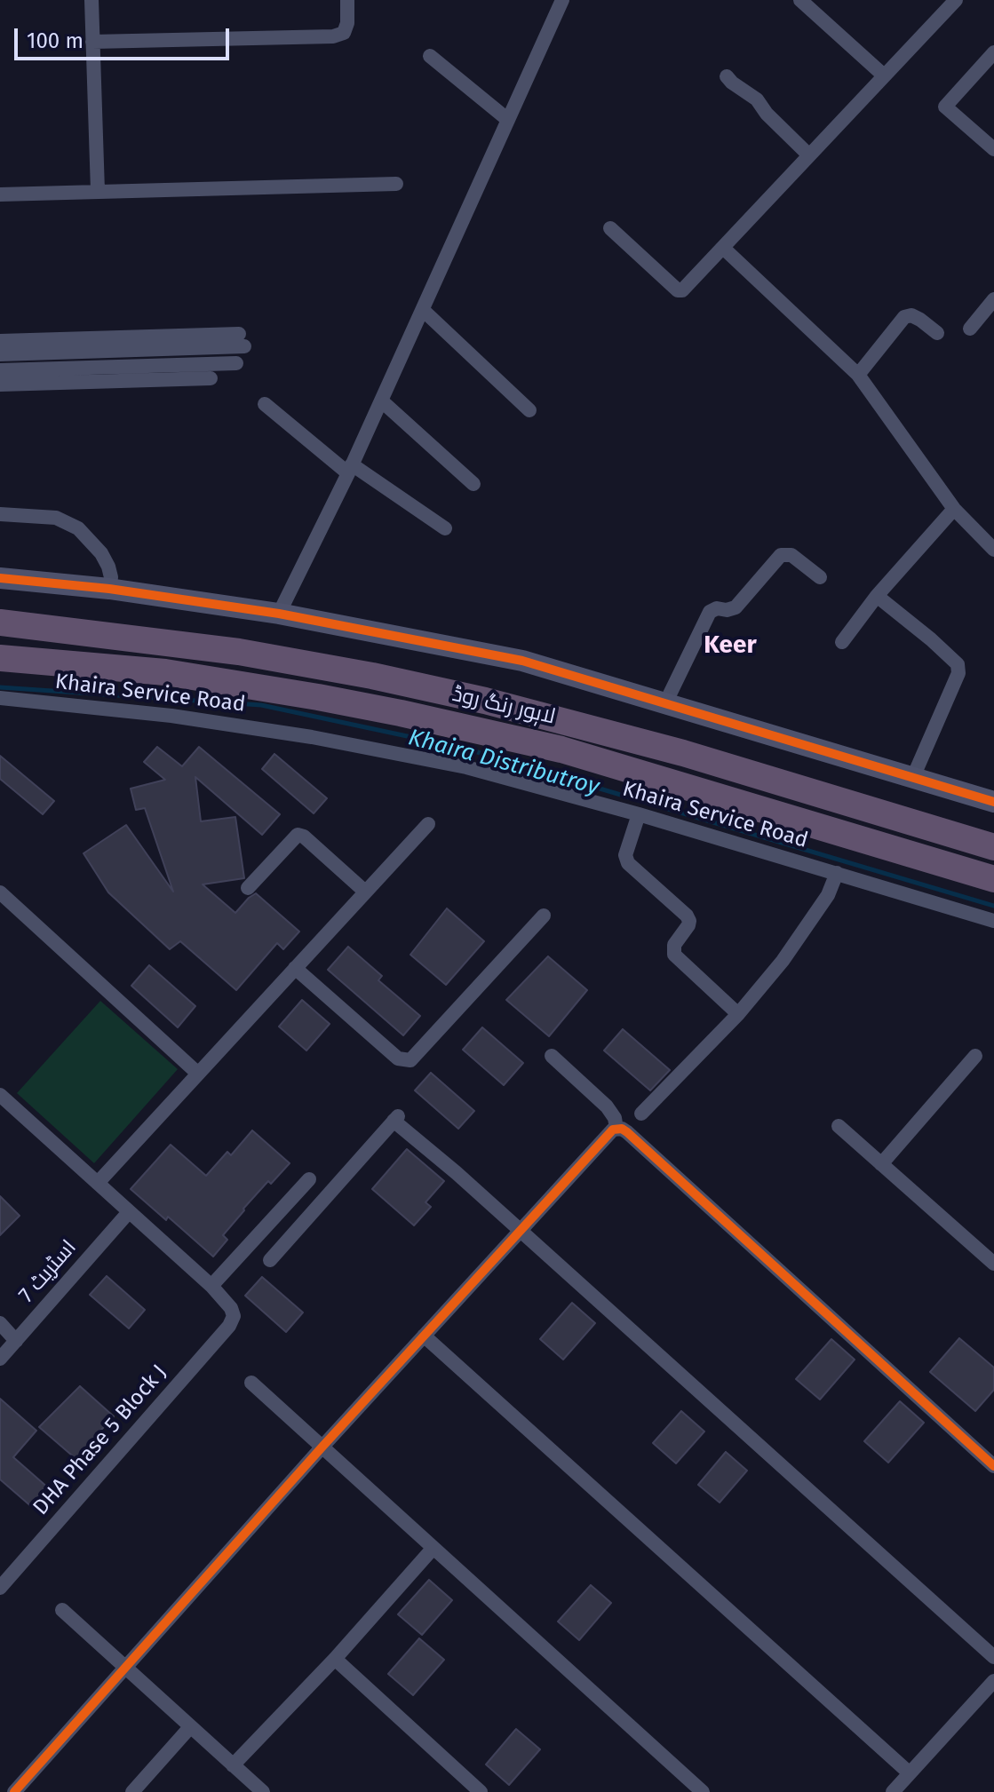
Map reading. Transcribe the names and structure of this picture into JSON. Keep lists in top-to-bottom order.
{
  "streets": {
    "highway": ["لاہور رنگ روڈ"],
    "street": ["Khaira Service Road", "اسٹریٹ 7", "DHA Phase 5 Block J"]
  },
  "districts": ["Keer"],
  "water": ["Khaira Distributroy"],
  "scale_bar": "100 m"
}
